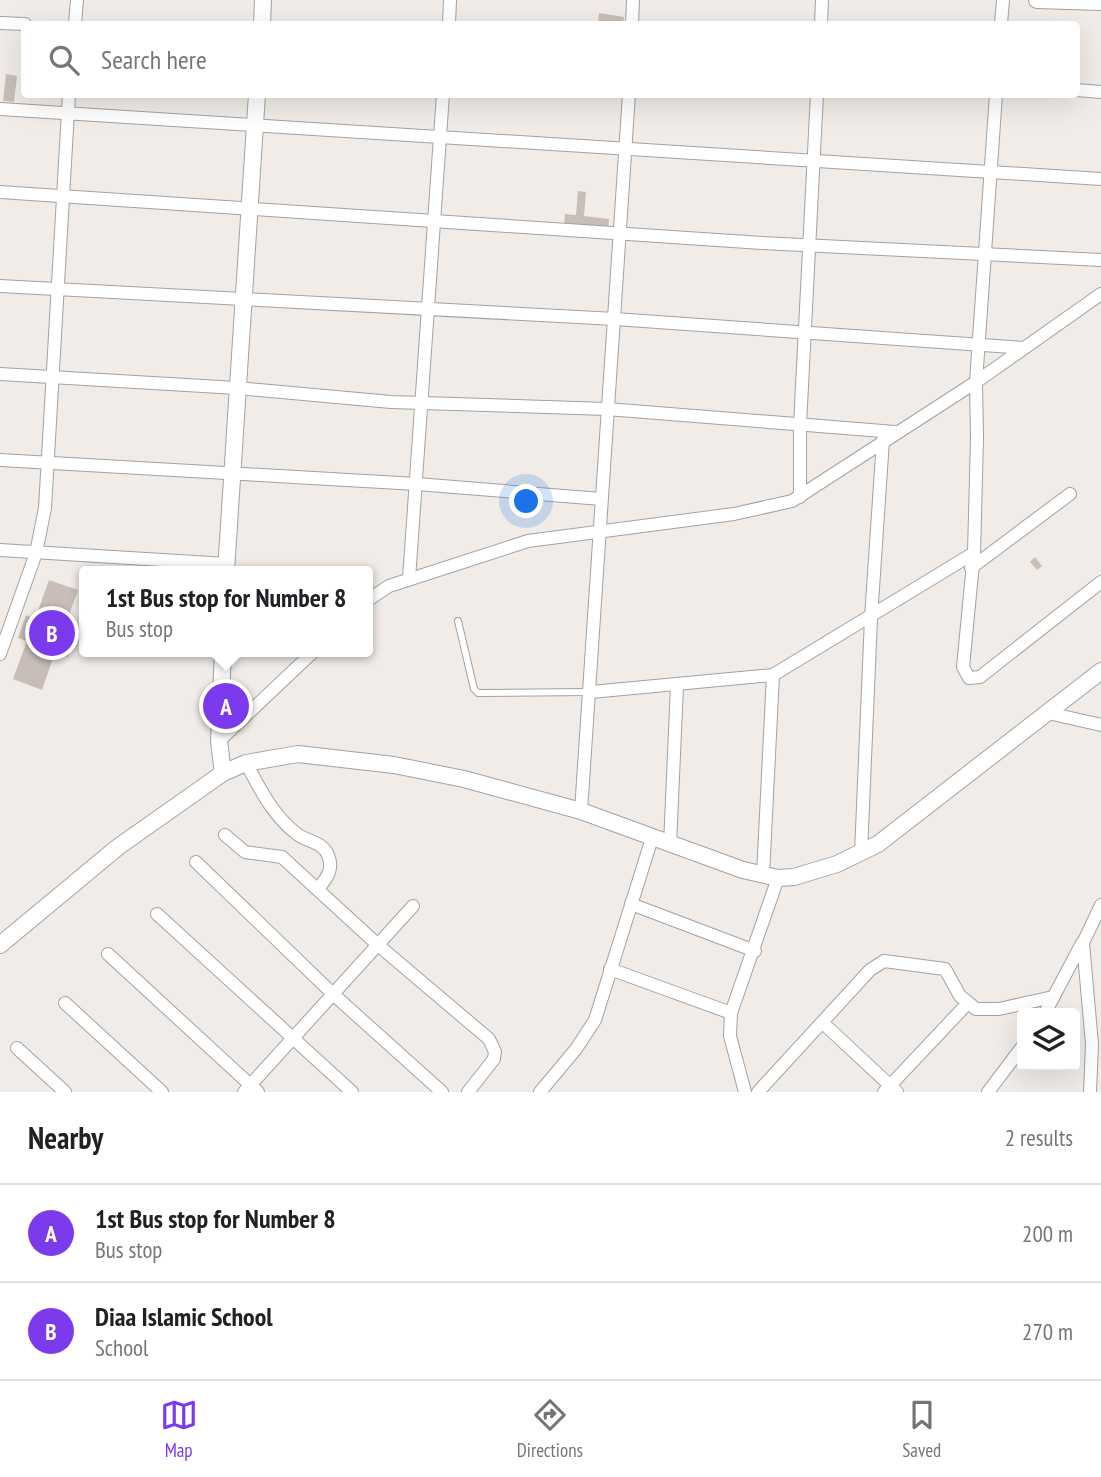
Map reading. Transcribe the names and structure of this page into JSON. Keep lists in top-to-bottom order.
{
  "page": {
    "search": "Search here",
    "popup": ["1st Bus stop for Number 8", "Bus stop"],
    "pins": ["B", "A"],
    "heading": ["Nearby", "2 results"],
    "list": [
      {
        "mark": "A",
        "name": "1st Bus stop for Number 8",
        "note": "Bus stop",
        "value": "200 m"
      },
      {
        "mark": "B",
        "name": "Diaa Islamic School",
        "note": "School",
        "value": "270 m"
      }
    ],
    "nav": ["Map", "Directions", "Saved"]
  }
}
